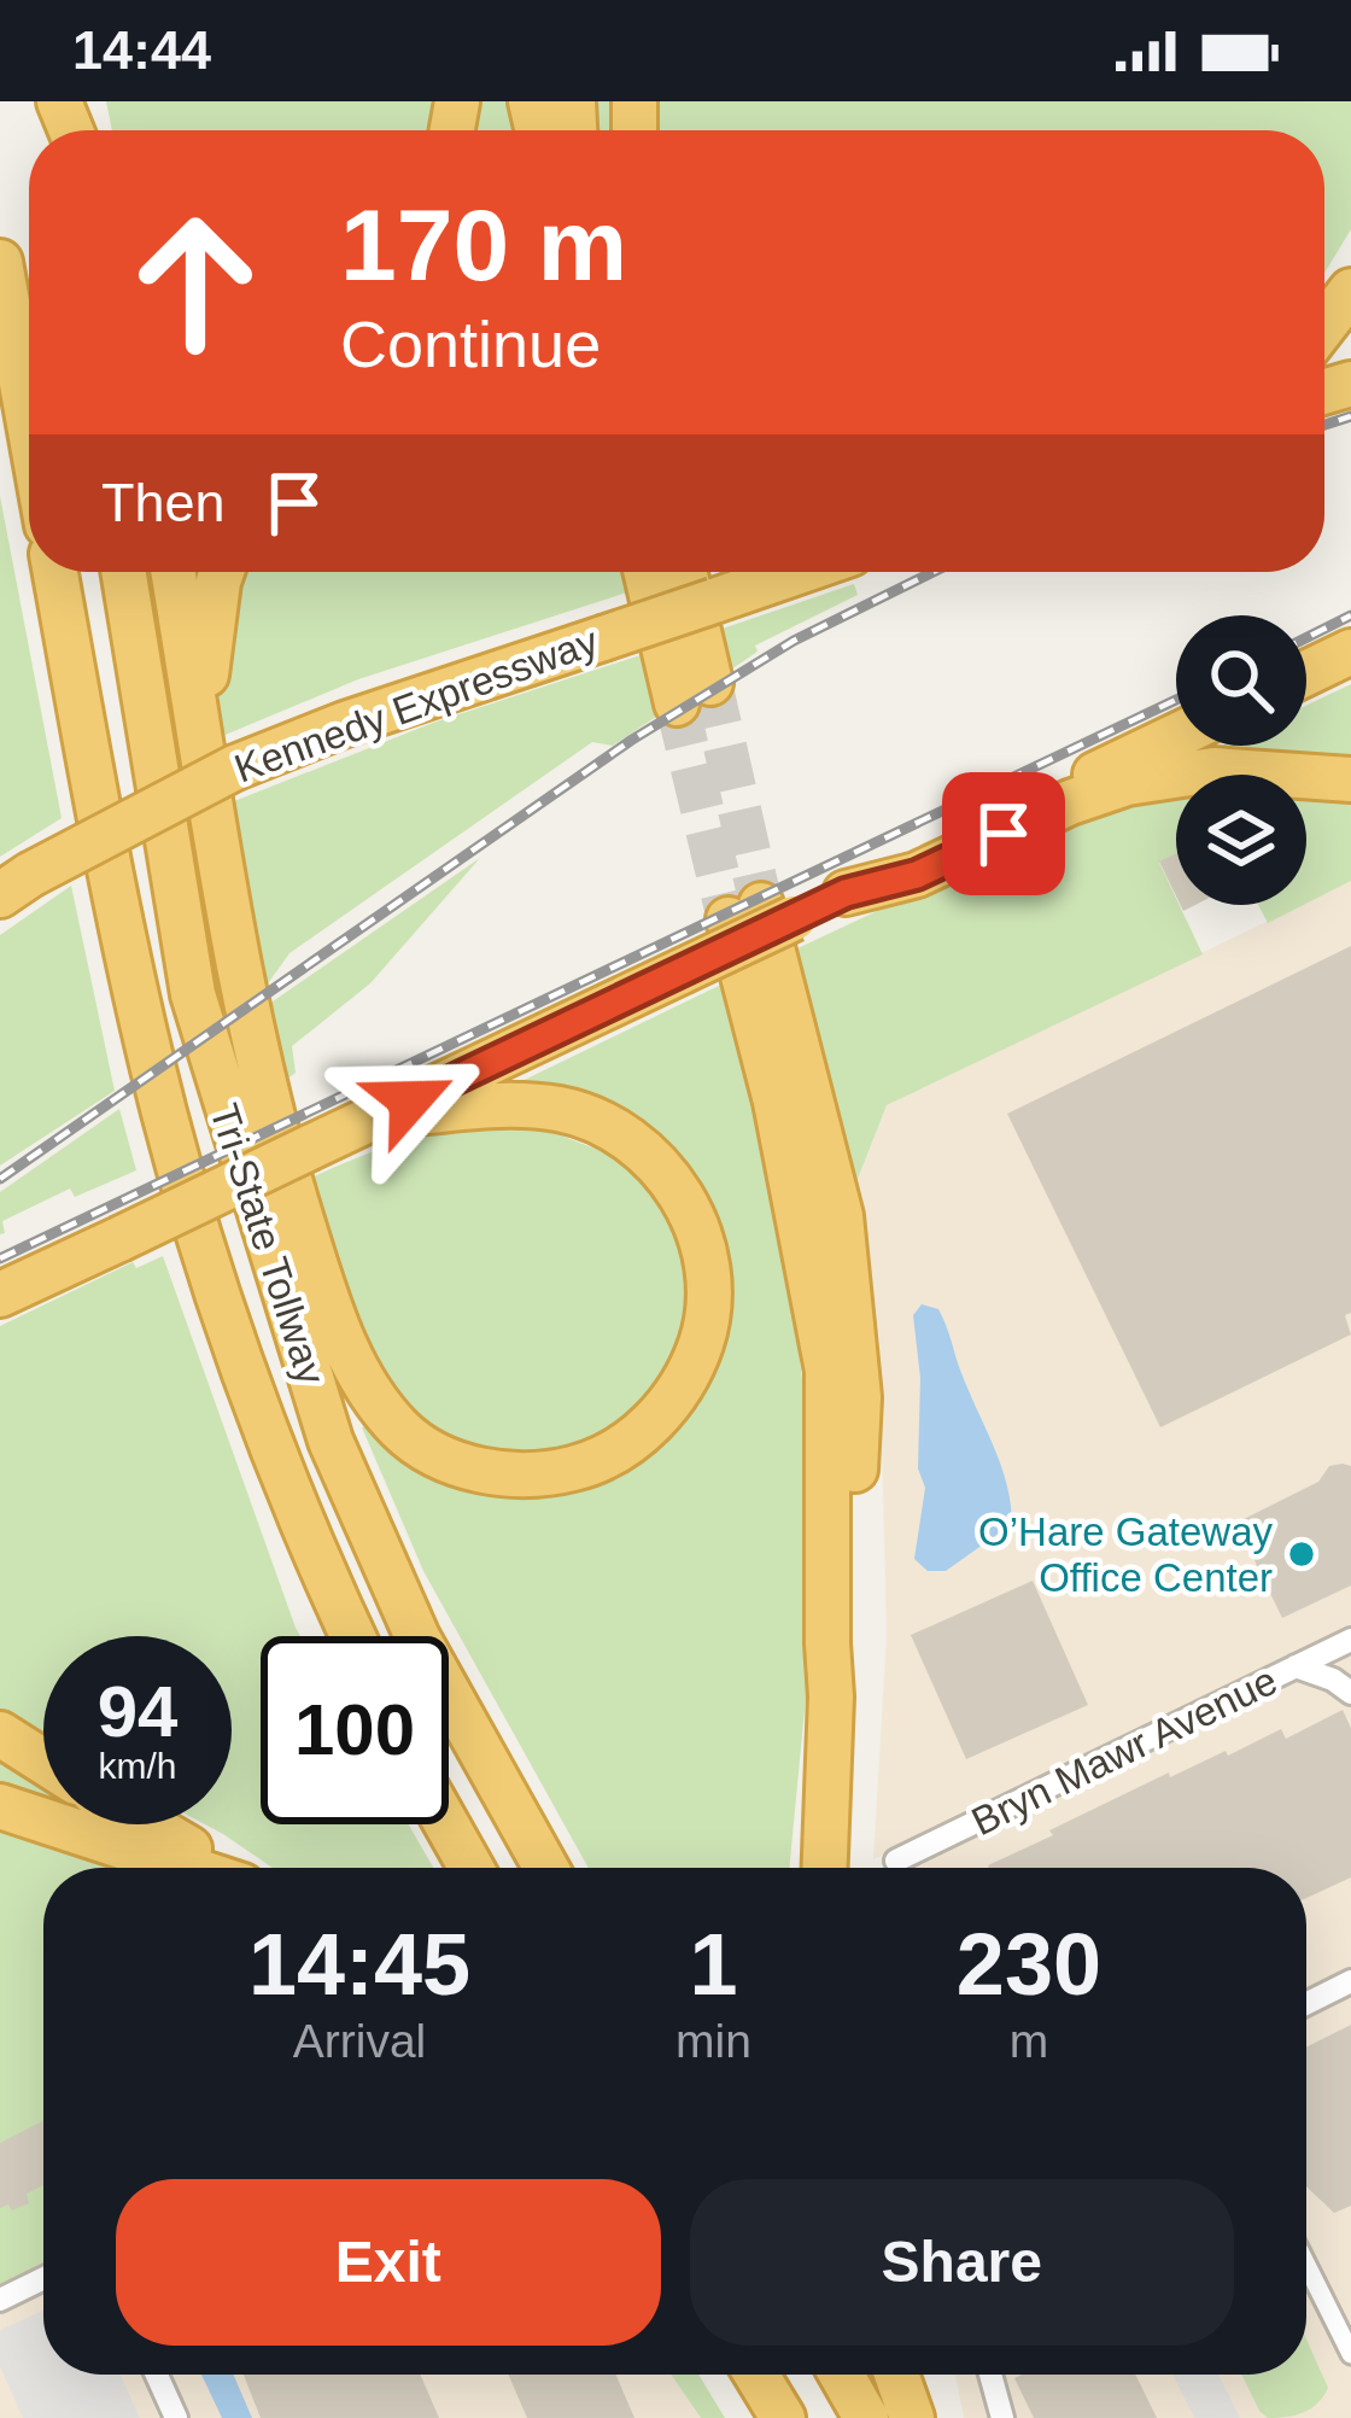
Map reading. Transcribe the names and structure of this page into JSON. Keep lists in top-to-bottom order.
{
  "streets": {
    "highway": ["Kennedy Expressway", "Tri-State Tollway"],
    "street": ["Bryn Mawr Avenue"]
  },
  "places": ["O’Hare Gateway Office Center"],
  "page": {
    "status": "14:44",
    "turn": ["170 m", "Continue"],
    "then": "Then",
    "speed": "94 km/h",
    "limit": "100",
    "eta": [
      "14:45",
      "Arrival",
      "1",
      "min",
      "230",
      "m"
    ],
    "buttons": ["Exit", "Share"]
  }
}
